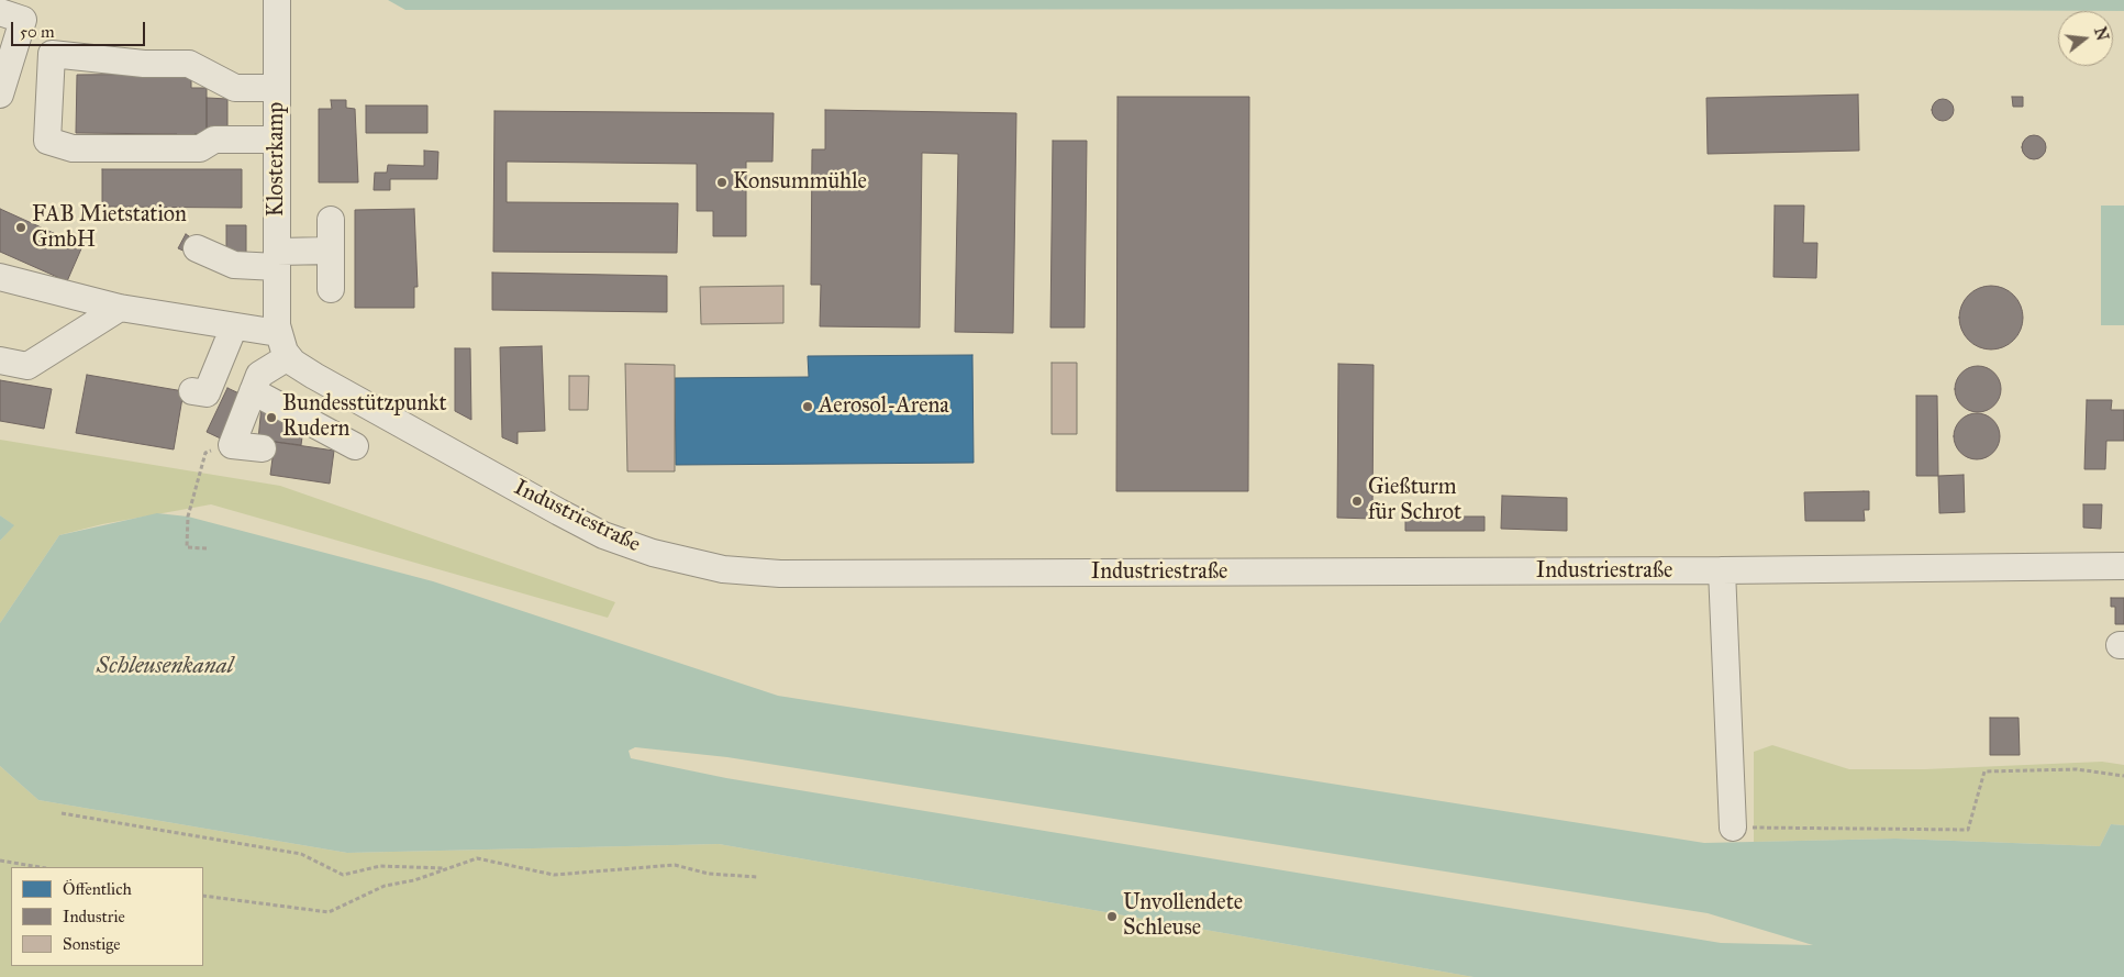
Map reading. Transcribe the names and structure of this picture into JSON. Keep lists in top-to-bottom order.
{
  "streets": {
    "street": ["Klosterkamp", "Industriestraße"]
  },
  "water": ["Schleusenkanal"],
  "places": [
    "Konsummühle",
    "FAB Mietstation GmbH",
    "Aerosol-Arena",
    "Bundesstützpunkt Rudern",
    "Gießturm für Schrot",
    "Unvollendete Schleuse"
  ],
  "legend": ["Öffentlich", "Industrie", "Sonstige"],
  "scale_bar": "50 m",
  "north": "right"
}
